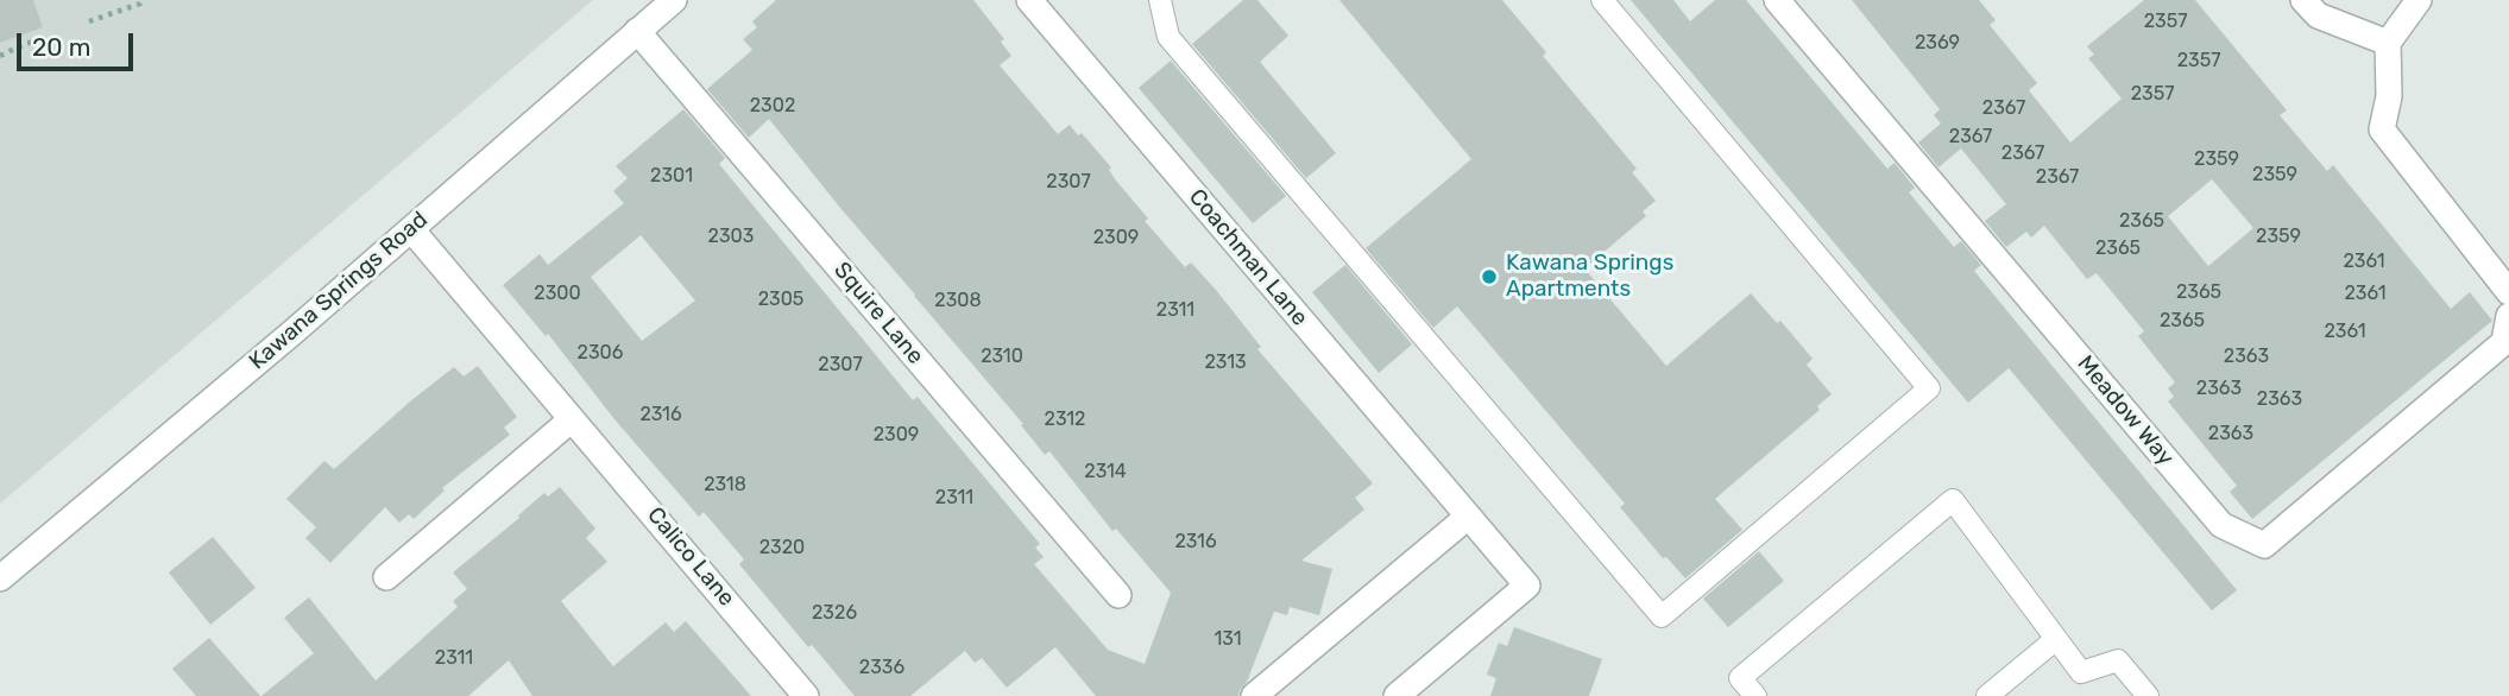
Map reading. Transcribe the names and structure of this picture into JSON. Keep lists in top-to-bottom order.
{
  "streets": {
    "street": [
      "Coachman Lane",
      "Kawana Springs Road",
      "Squire Lane",
      "Meadow Way",
      "Calico Lane"
    ]
  },
  "crossings": [
    ["Kawana Springs Road", "Squire Lane"],
    ["Kawana Springs Road", "Calico Lane"]
  ],
  "places": ["Kawana Springs Apartments"],
  "house_numbers": [
    "2357",
    "2369",
    "2357",
    "2357",
    "2302",
    "2367",
    "2367",
    "2367",
    "2359",
    "2359",
    "2301",
    "2367",
    "2307",
    "2365",
    "2303",
    "2359",
    "2309",
    "2365",
    "2361",
    "2365",
    "2300",
    "2361",
    "2305",
    "2308",
    "2311",
    "2365",
    "2361",
    "2306",
    "2310",
    "2363",
    "2313",
    "2307",
    "2363",
    "2363",
    "2316",
    "2312",
    "2363",
    "2309",
    "2314",
    "2318",
    "2311",
    "2316",
    "2320",
    "2326",
    "131",
    "2311",
    "2336"
  ],
  "scale_bar": "20 m"
}
